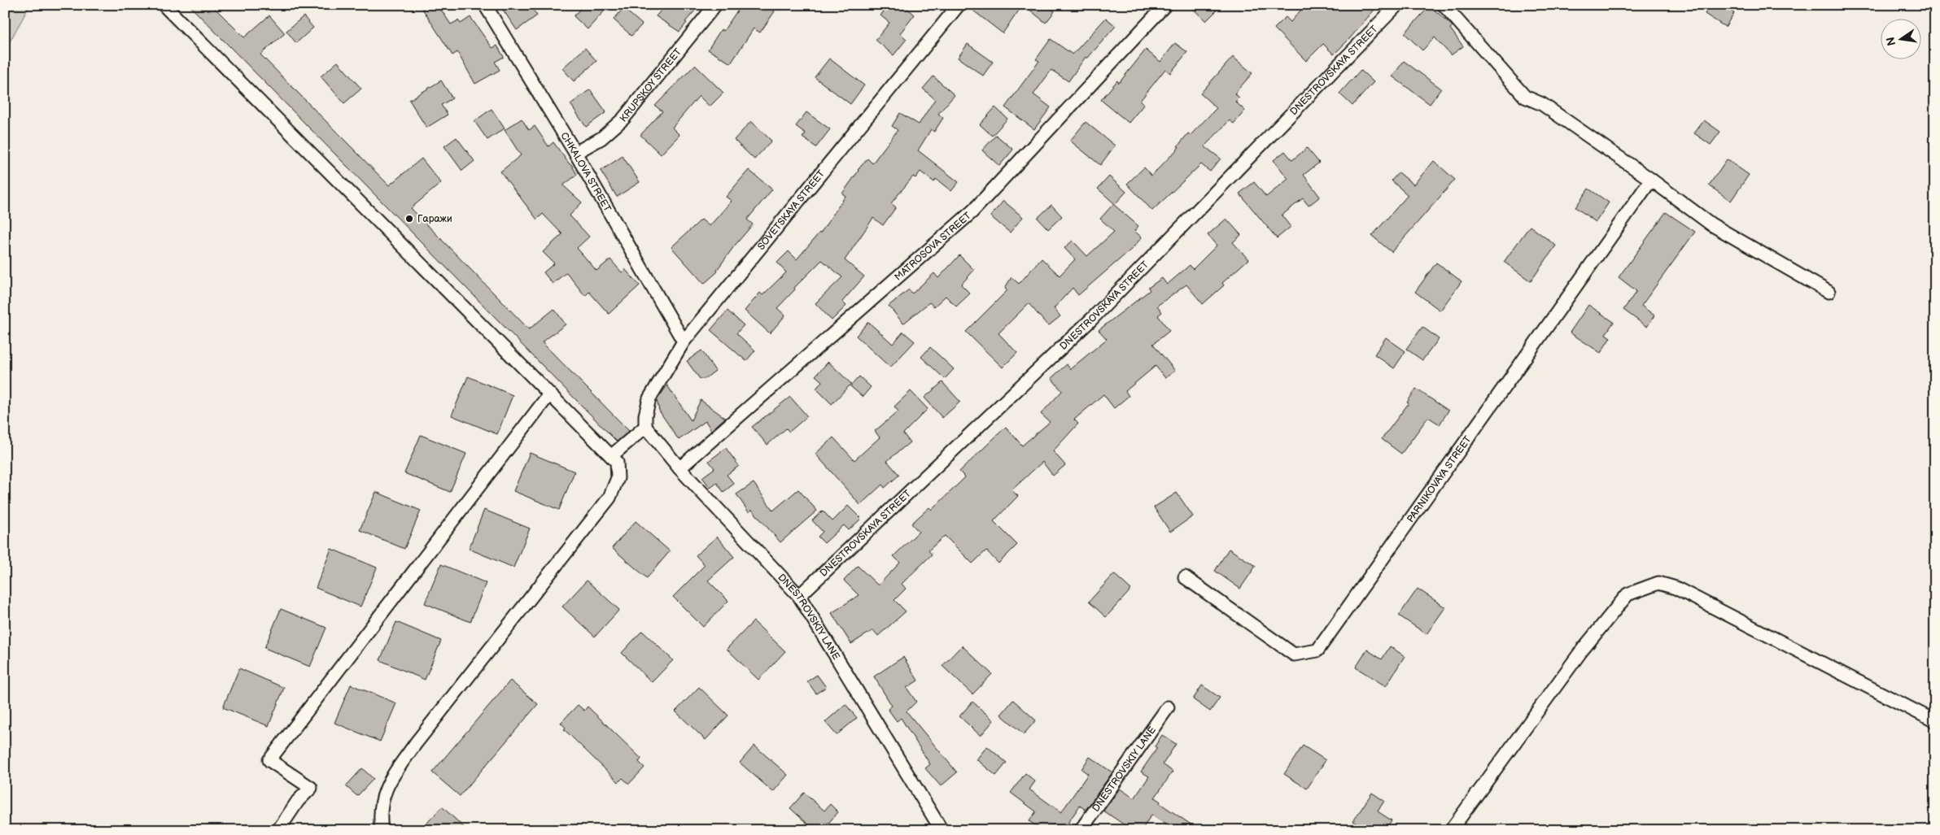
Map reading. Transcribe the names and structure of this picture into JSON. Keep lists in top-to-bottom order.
{
  "streets": {
    "street": [
      "DNESTROVSKAYA STREET",
      "KRUPSKOY STREET",
      "CHKALOVA STREET",
      "SOVETSKAYA STREET",
      "MATROSOVA STREET",
      "PARNIKOVAYA STREET",
      "DNESTROVSKIY LANE"
    ]
  },
  "crossings": [
    ["DNESTROVSKAYA STREET", "DNESTROVSKIY LANE"],
    ["KRUPSKOY STREET", "CHKALOVA STREET"],
    ["CHKALOVA STREET", "SOVETSKAYA STREET"],
    ["SOVETSKAYA STREET", "DNESTROVSKIY LANE"],
    ["MATROSOVA STREET", "DNESTROVSKIY LANE"]
  ],
  "places": ["Гаражи"],
  "north": "left"
}
